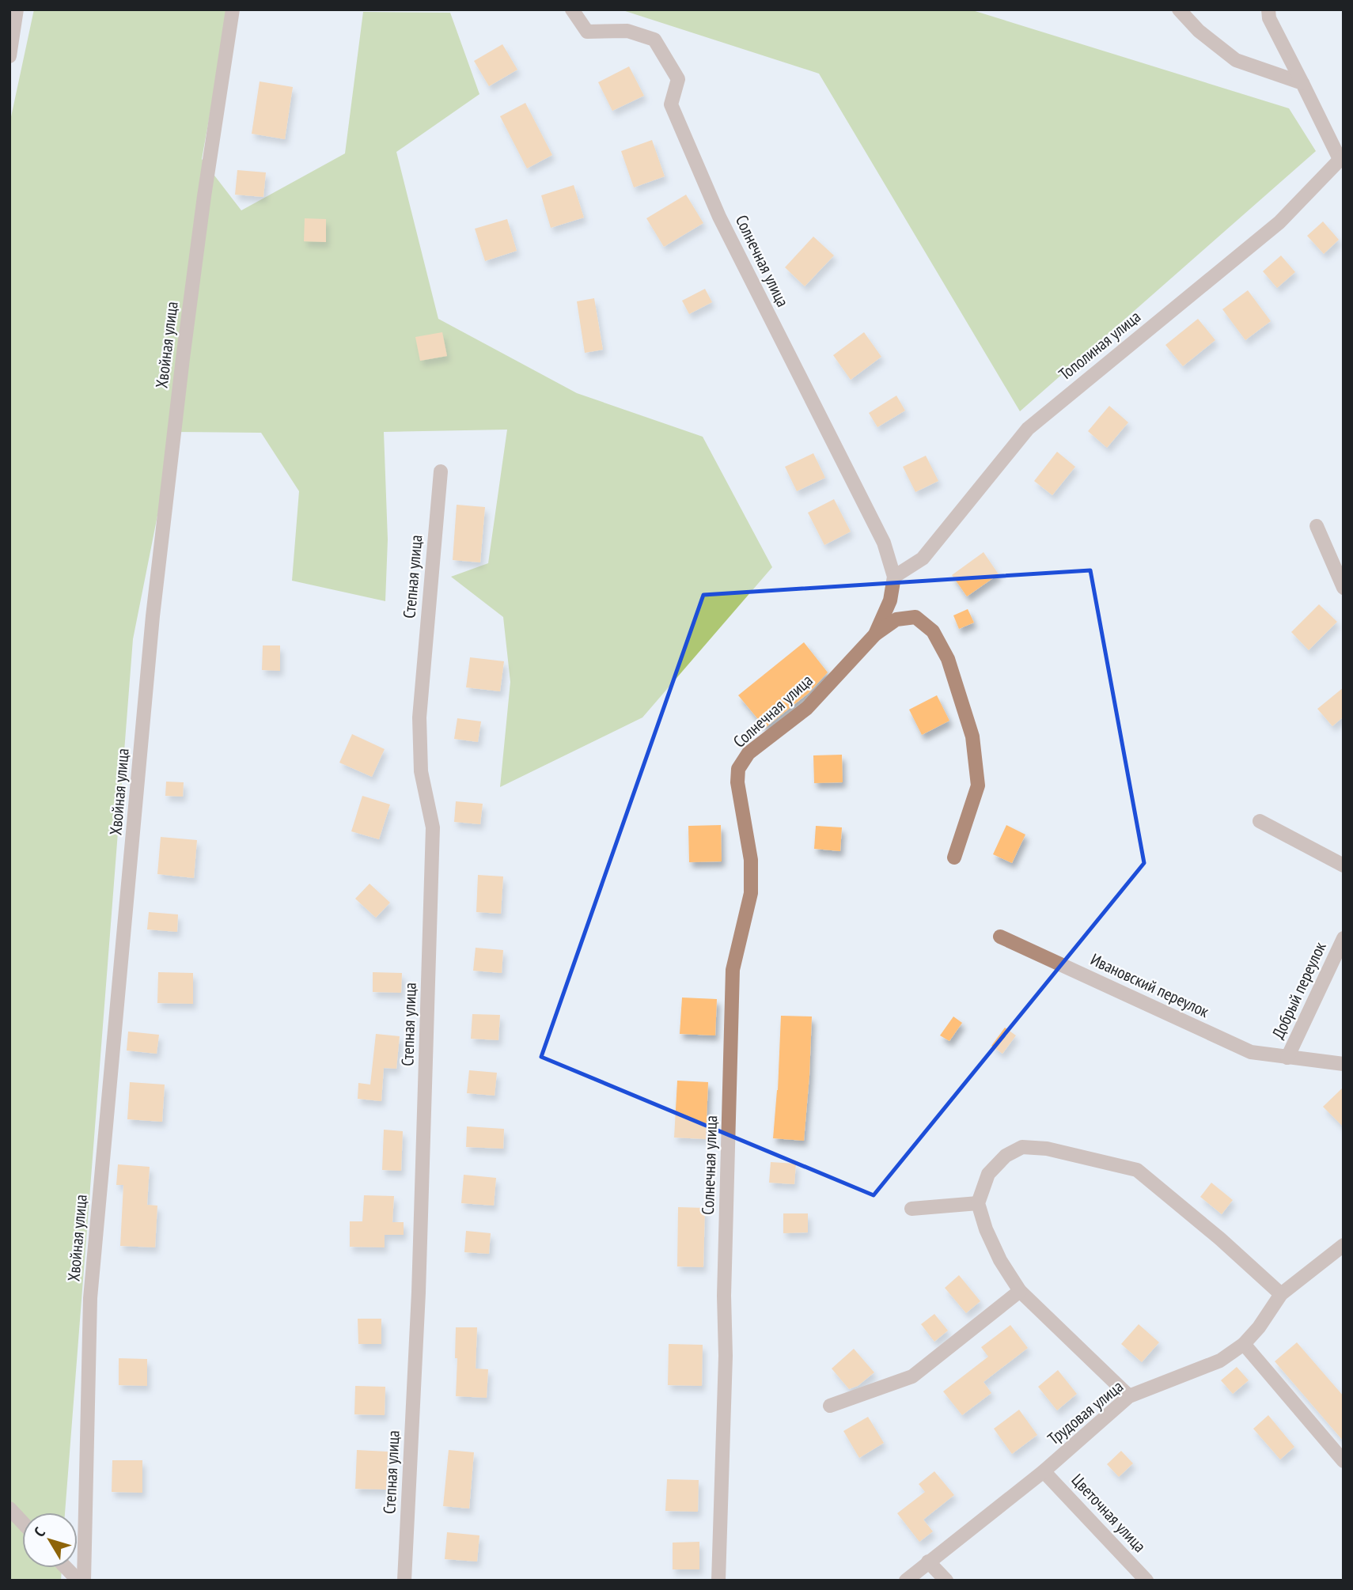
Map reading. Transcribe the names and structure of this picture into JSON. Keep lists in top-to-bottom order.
{
  "streets": {
    "street": [
      "Солнечная улица",
      "Хвойная улица",
      "Тополиная улица",
      "Степная улица",
      "Ивановский переулок",
      "Добрый переулок",
      "Трудовая улица",
      "Цветочная улица"
    ]
  },
  "crossings": [
    ["Солнечная улица", "Тополиная улица"],
    ["Ивановский переулок", "Добрый переулок"],
    ["Трудовая улица", "Цветочная улица"]
  ],
  "north": "top left"
}
